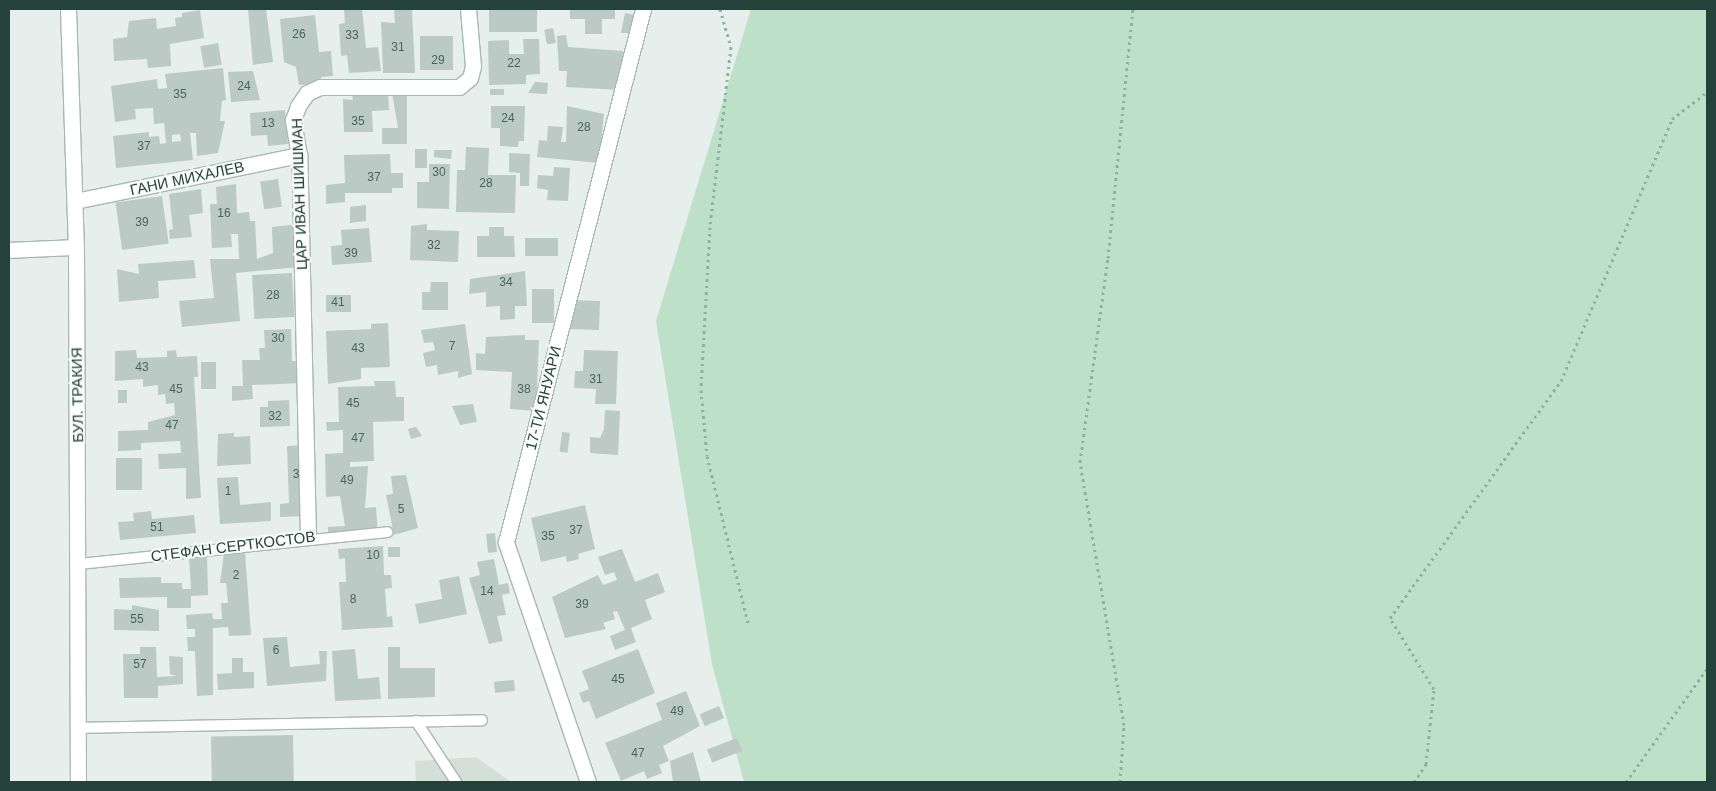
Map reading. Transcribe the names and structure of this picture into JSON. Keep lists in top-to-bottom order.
{
  "streets": {
    "street": [
      "ГАНИ МИХАЛЕВ",
      "ЦАР ИВАН ШИШМАН",
      "БУЛ. ТРАКИЯ",
      "17-ТИ ЯНУАРИ"
    ],
    "lane": ["СТЕФАН СЕРТКОСТОВ"]
  },
  "crossings": [
    ["ГАНИ МИХАЛЕВ", "ЦАР ИВАН ШИШМАН"],
    ["ГАНИ МИХАЛЕВ", "БУЛ. ТРАКИЯ"],
    ["ЦАР ИВАН ШИШМАН", "СТЕФАН СЕРТКОСТОВ"],
    ["БУЛ. ТРАКИЯ", "СТЕФАН СЕРТКОСТОВ"]
  ],
  "house_numbers": [
    "26",
    "33",
    "31",
    "29",
    "22",
    "24",
    "35",
    "24",
    "35",
    "13",
    "28",
    "37",
    "30",
    "37",
    "28",
    "16",
    "39",
    "32",
    "39",
    "34",
    "28",
    "41",
    "30",
    "7",
    "43",
    "43",
    "31",
    "45",
    "38",
    "45",
    "32",
    "47",
    "47",
    "3",
    "49",
    "1",
    "5",
    "51",
    "37",
    "35",
    "10",
    "2",
    "14",
    "8",
    "39",
    "55",
    "6",
    "57",
    "45",
    "49",
    "47"
  ]
}
